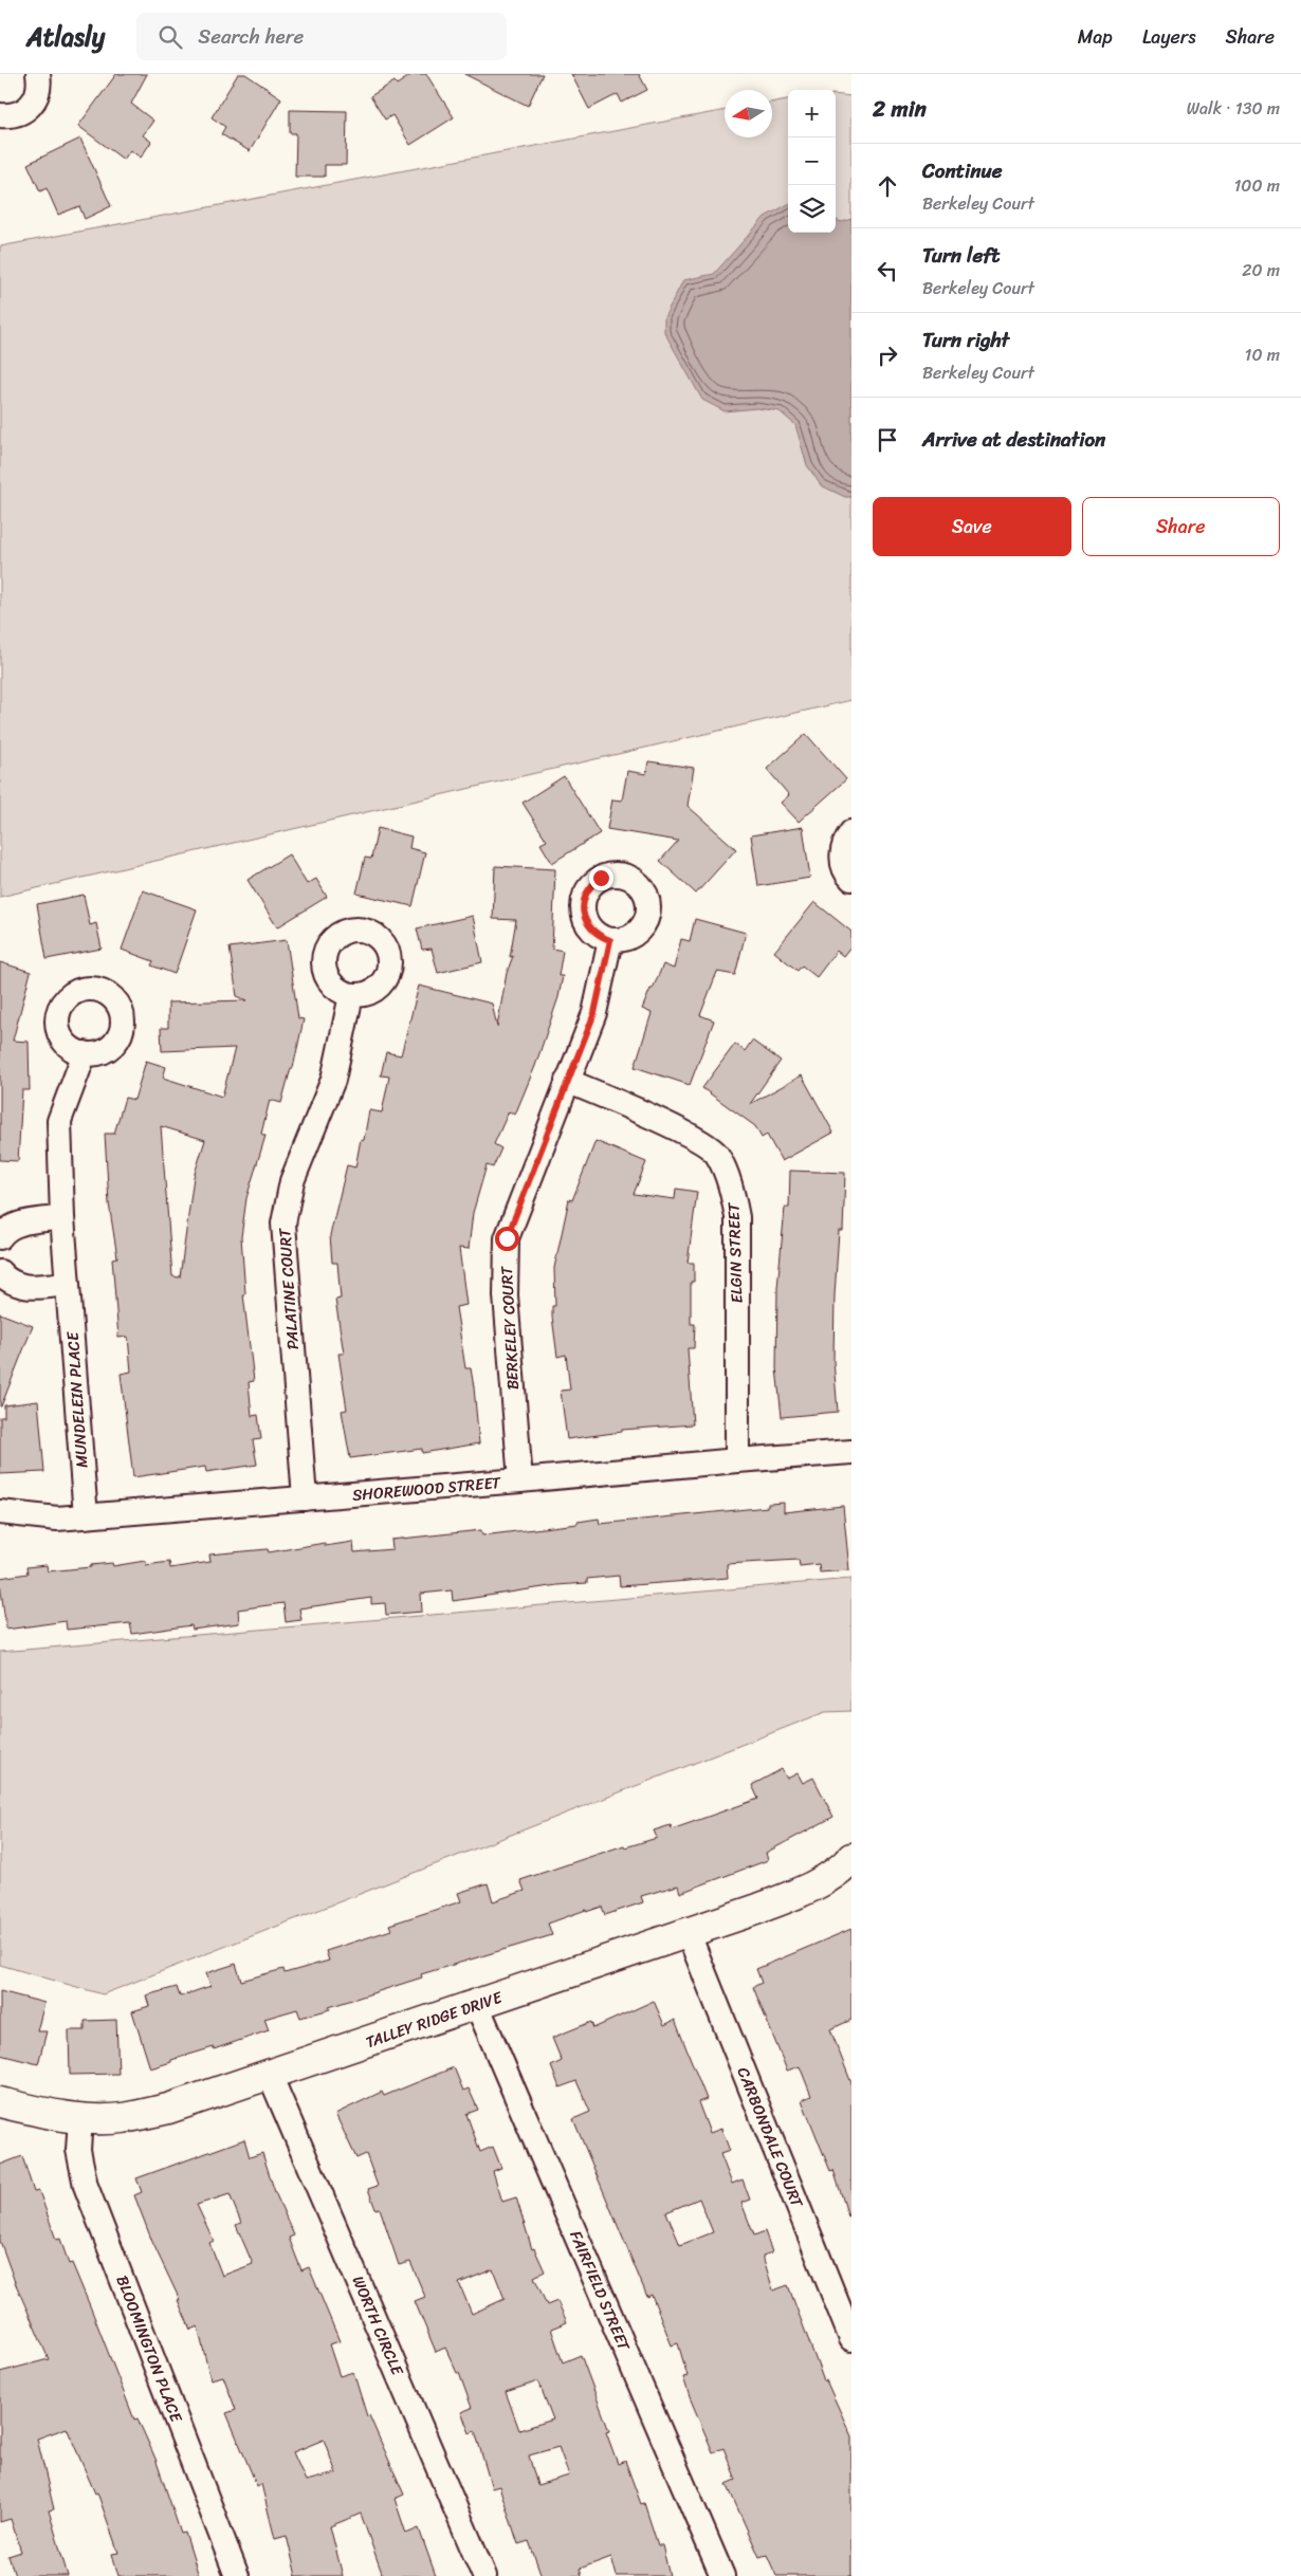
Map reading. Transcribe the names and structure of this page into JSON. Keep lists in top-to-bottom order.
{
  "streets": {
    "street": [
      "ELGIN STREET",
      "PALATINE COURT",
      "BERKELEY COURT",
      "MUNDELEIN PLACE",
      "SHOREWOOD STREET",
      "TALLEY RIDGE DRIVE",
      "CARBONDALE COURT",
      "FAIRFIELD STREET",
      "WORTH CIRCLE",
      "BLOOMINGTON PLACE"
    ]
  },
  "crossings": [
    ["ELGIN STREET", "BERKELEY COURT"],
    ["ELGIN STREET", "SHOREWOOD STREET"],
    ["PALATINE COURT", "SHOREWOOD STREET"],
    ["BERKELEY COURT", "SHOREWOOD STREET"],
    ["MUNDELEIN PLACE", "SHOREWOOD STREET"],
    ["TALLEY RIDGE DRIVE", "CARBONDALE COURT"],
    ["TALLEY RIDGE DRIVE", "FAIRFIELD STREET"],
    ["TALLEY RIDGE DRIVE", "WORTH CIRCLE"],
    ["TALLEY RIDGE DRIVE", "BLOOMINGTON PLACE"]
  ],
  "north": "left",
  "page": {
    "header": "Atlasly",
    "search": "Search here",
    "nav": ["Map", "Layers", "Share"],
    "heading": ["2 min", "Walk · 130 m"],
    "map_buttons": ["+", "−"],
    "list": [
      ["Continue", "Berkeley Court", "100 m"],
      ["Turn left", "Berkeley Court", "20 m"],
      ["Turn right", "Berkeley Court", "10 m"],
      "Arrive at destination"
    ],
    "buttons": ["Save", "Share"]
  }
}
